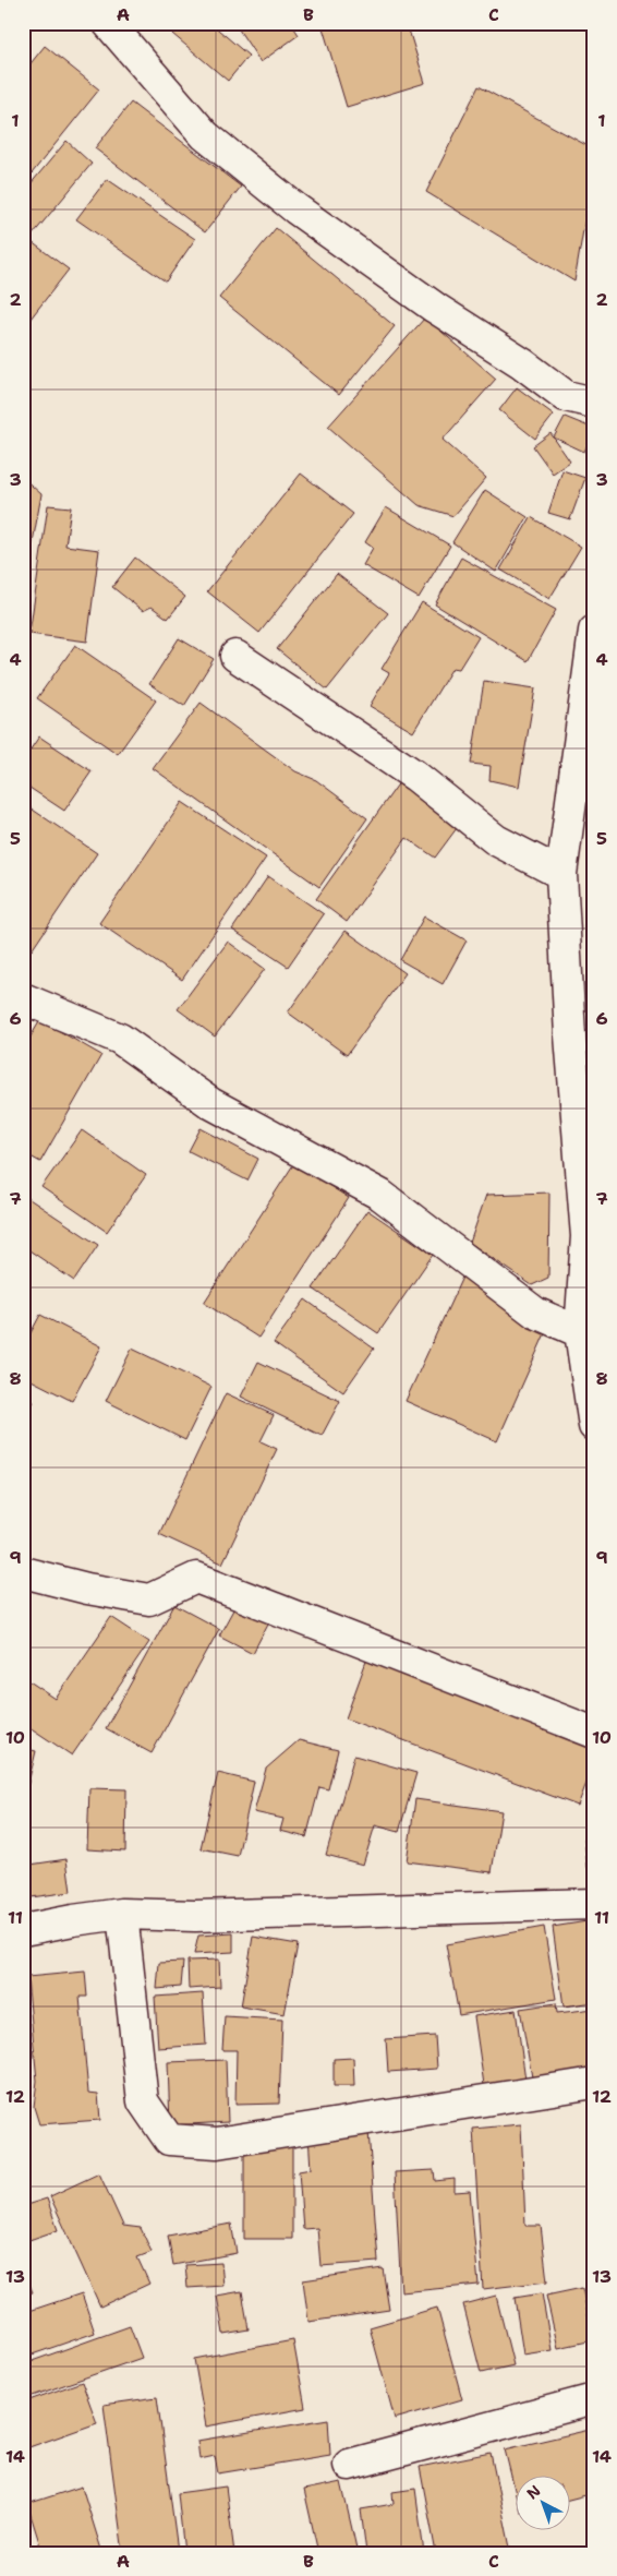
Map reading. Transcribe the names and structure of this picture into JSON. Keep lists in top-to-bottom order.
{
  "north": "top left",
  "grid": {
    "columns": ["A", "B", "C"],
    "rows": [
      "1",
      "2",
      "3",
      "4",
      "5",
      "6",
      "7",
      "8",
      "9",
      "10",
      "11",
      "12",
      "13",
      "14"
    ]
  }
}
